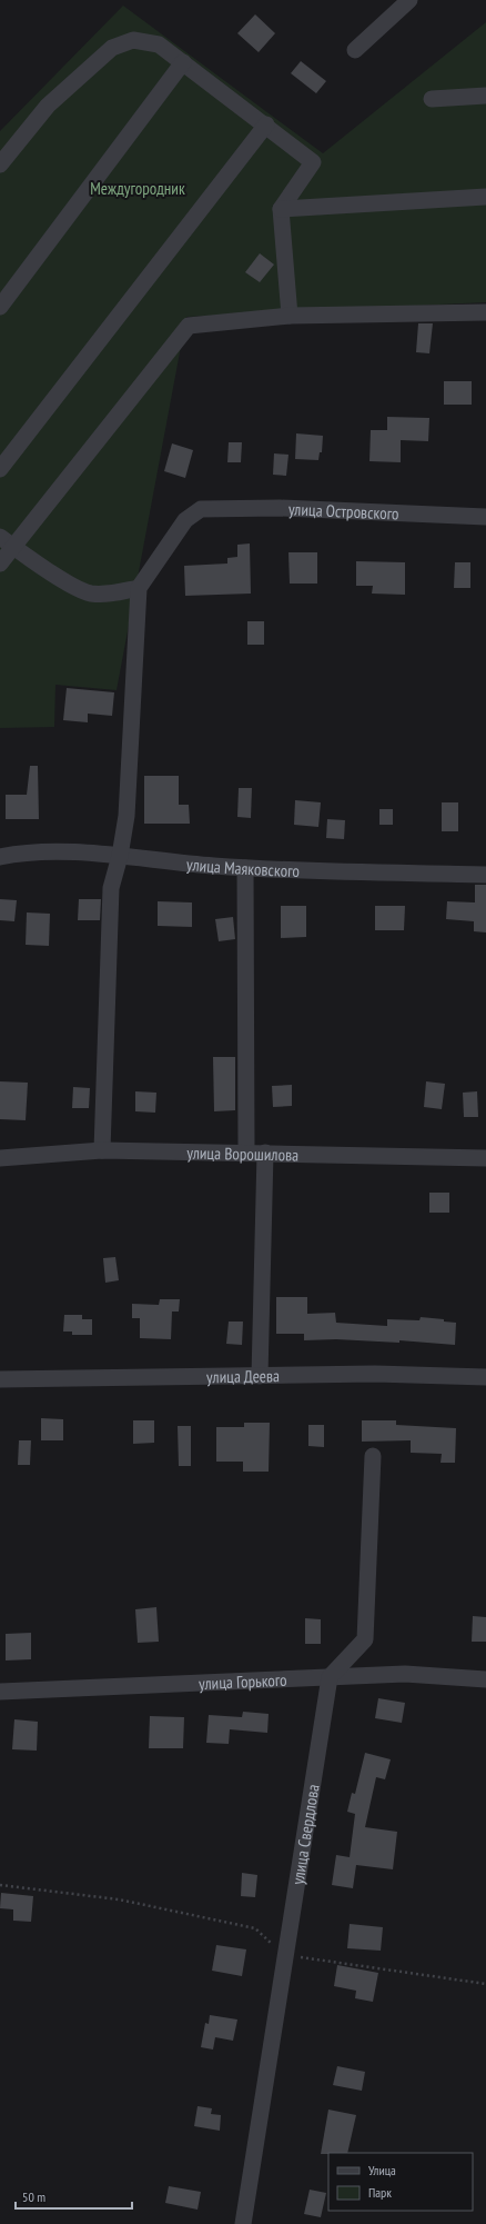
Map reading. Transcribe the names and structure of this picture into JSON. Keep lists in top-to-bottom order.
{
  "streets": {
    "street": [
      "улица Островского",
      "улица Маяковского",
      "улица Ворошилова",
      "улица Деева",
      "улица Горького",
      "улица Свердлова"
    ]
  },
  "crossings": [
    ["улица Горького", "улица Свердлова"]
  ],
  "parks": ["Междугородник"],
  "legend": ["Улица", "Парк"],
  "scale_bar": "50 m"
}
